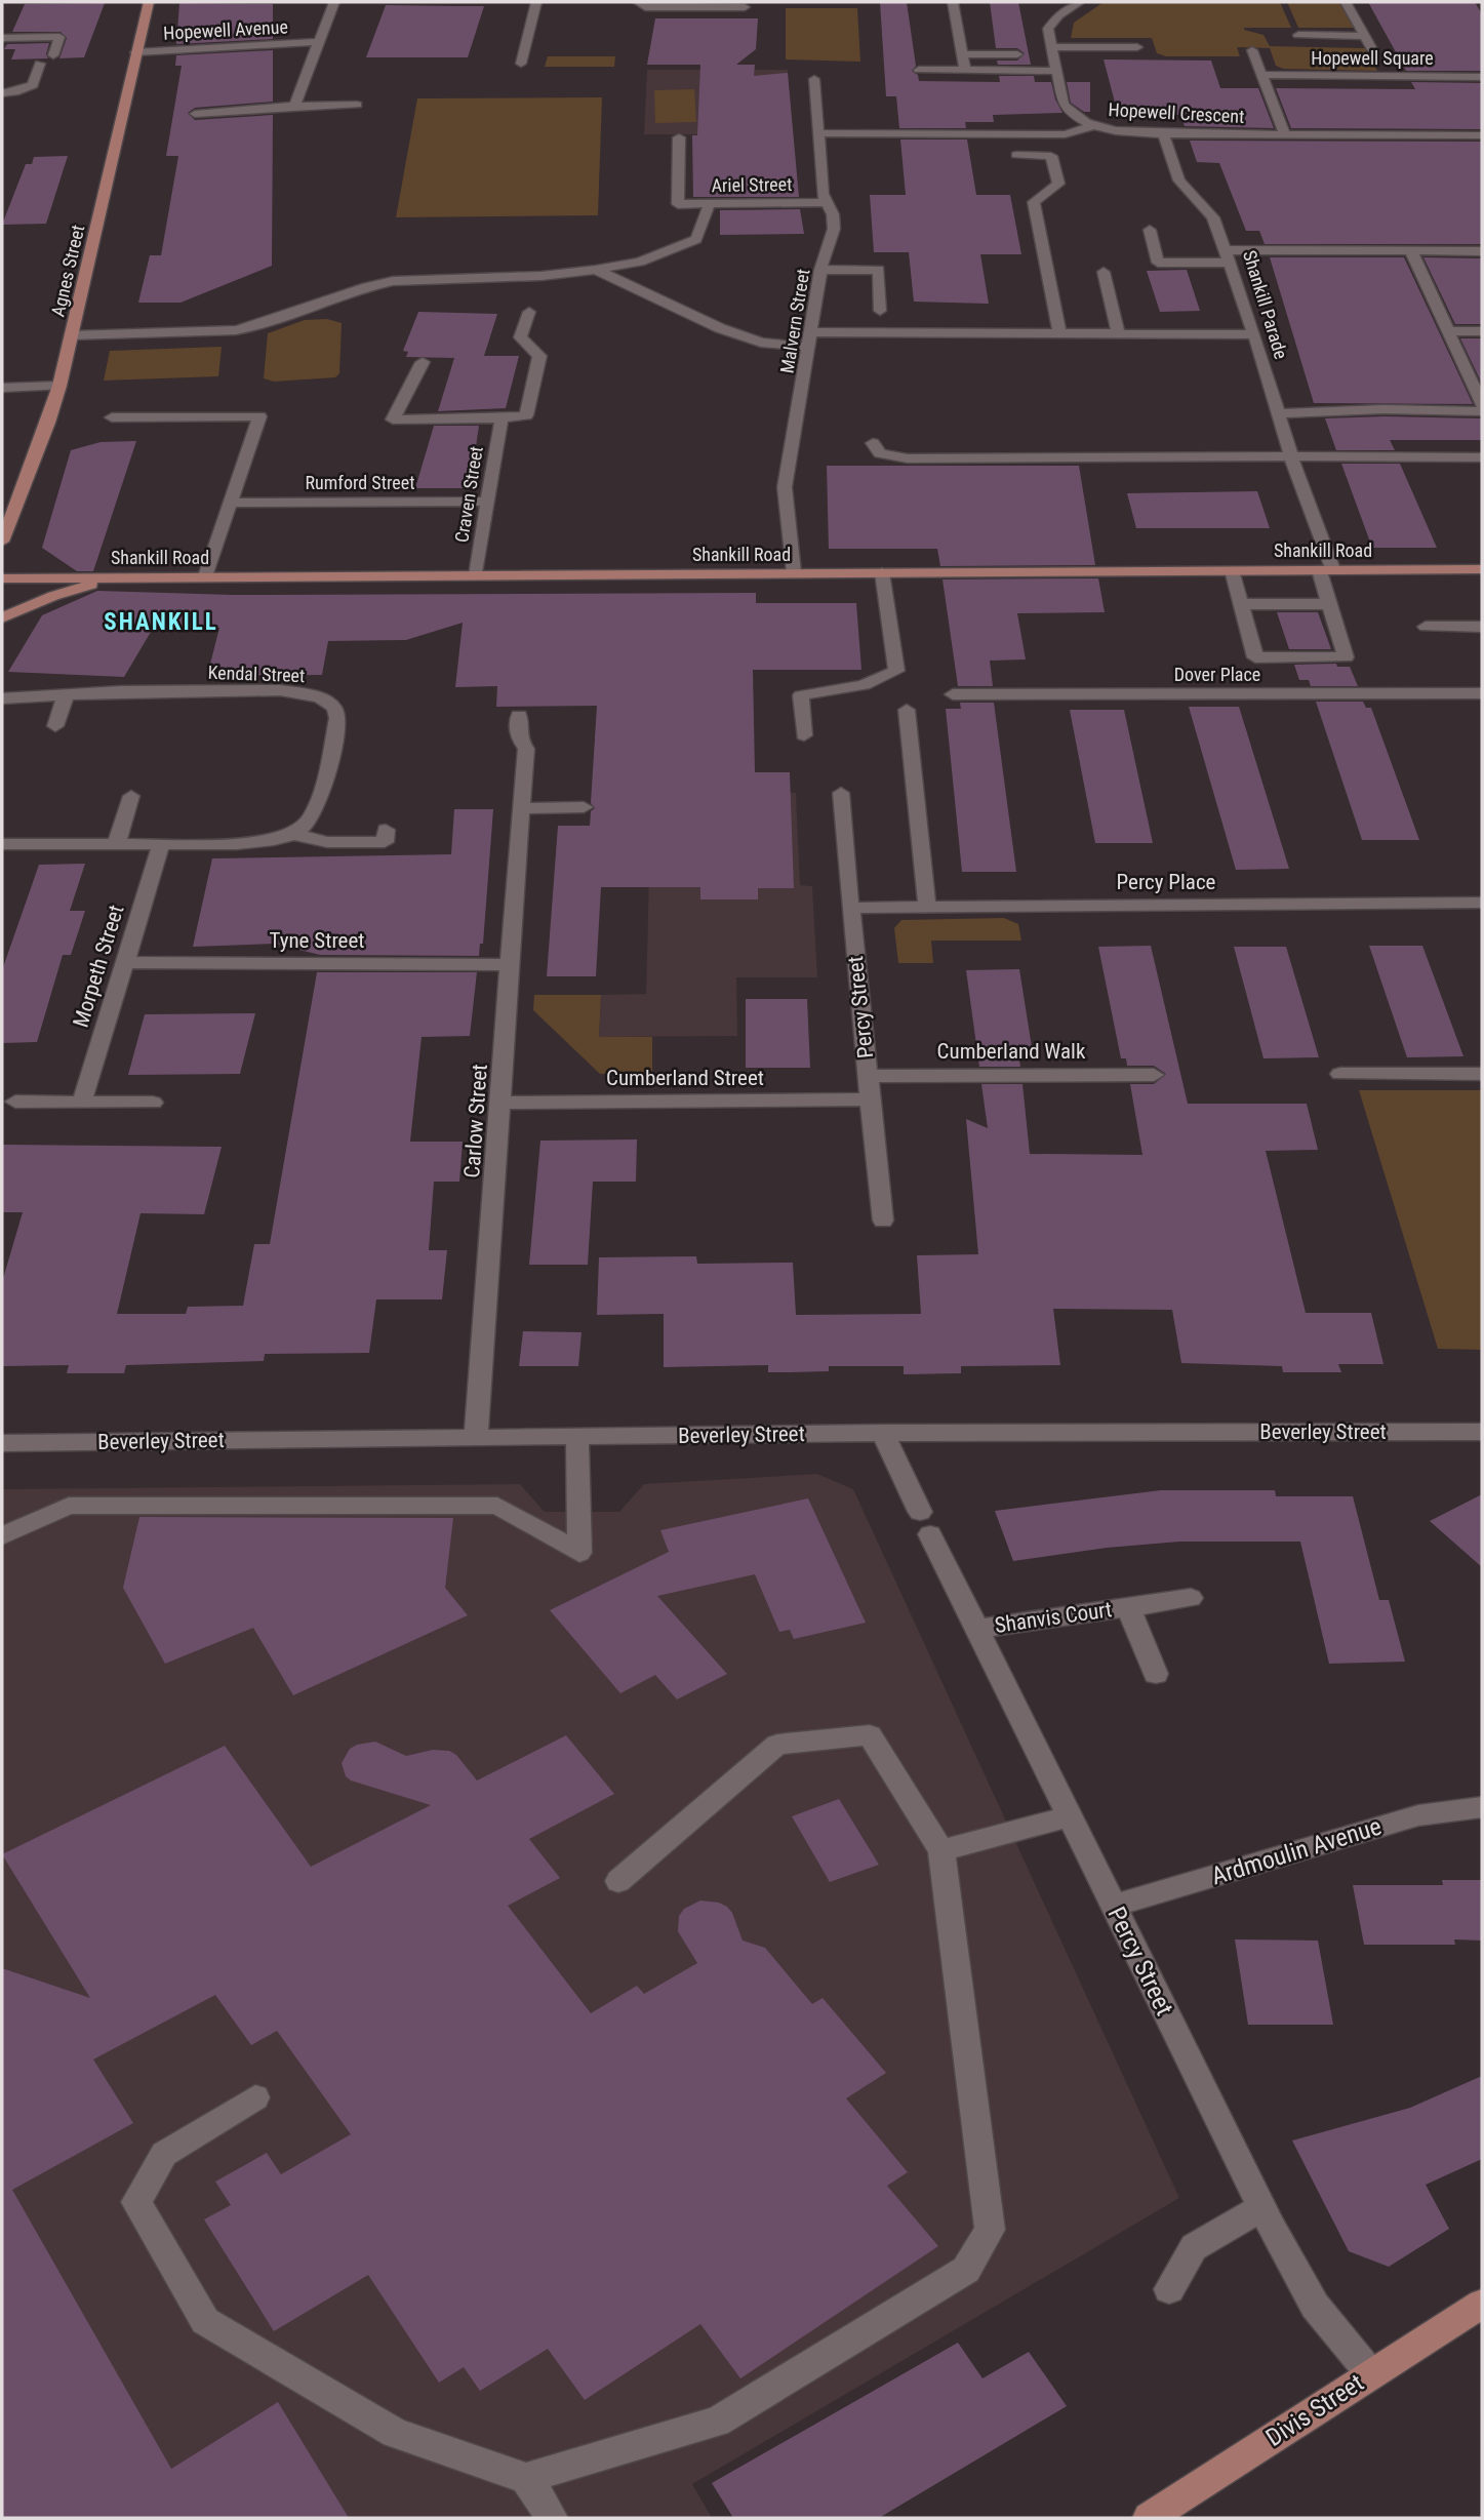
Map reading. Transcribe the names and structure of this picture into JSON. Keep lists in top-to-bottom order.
{
  "streets": {
    "main road": ["Agnes Street", "Shankill Road", "Divis Street"],
    "street": [
      "Hopewell Avenue",
      "Hopewell Square",
      "Hopewell Crescent",
      "Ariel Street",
      "Shankill Parade",
      "Malvern Street",
      "Rumford Street",
      "Craven Street",
      "Kendal Street",
      "Dover Place",
      "Percy Place",
      "Tyne Street",
      "Morpeth Street",
      "Percy Street",
      "Cumberland Walk",
      "Cumberland Street",
      "Carlow Street",
      "Beverley Street",
      "Shanvis Court",
      "Ardmoulin Avenue"
    ]
  },
  "crossings": [
    ["Hopewell Avenue", "Agnes Street"],
    ["Hopewell Square", "Hopewell Crescent"],
    ["Ariel Street", "Malvern Street"],
    ["Shankill Parade", "Shankill Road"],
    ["Malvern Street", "Shankill Road"],
    ["Rumford Street", "Craven Street"],
    ["Craven Street", "Shankill Road"],
    ["Percy Place", "Percy Street"],
    ["Tyne Street", "Morpeth Street"],
    ["Tyne Street", "Carlow Street"],
    ["Percy Street", "Cumberland Walk"],
    ["Percy Street", "Cumberland Street"],
    ["Percy Street", "Beverley Street"],
    ["Percy Street", "Shanvis Court"],
    ["Percy Street", "Ardmoulin Avenue"],
    ["Percy Street", "Divis Street"],
    ["Cumberland Street", "Carlow Street"],
    ["Carlow Street", "Beverley Street"]
  ],
  "districts": ["SHANKILL"]
}
